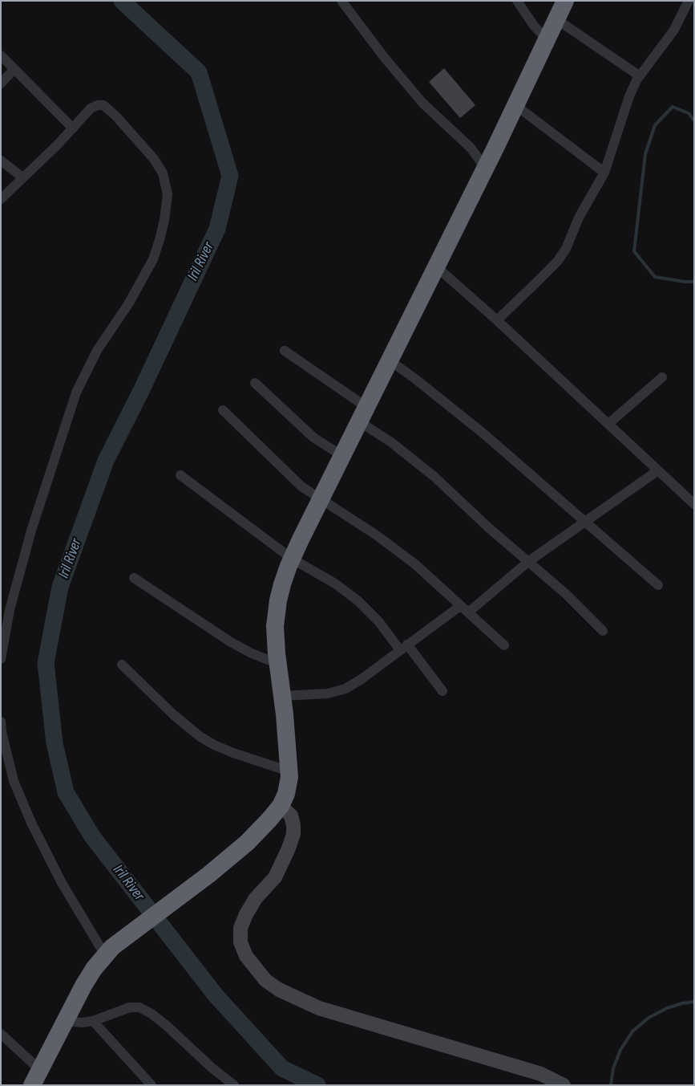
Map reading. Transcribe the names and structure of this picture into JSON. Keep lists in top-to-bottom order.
{
  "water": ["Iril River"]
}
